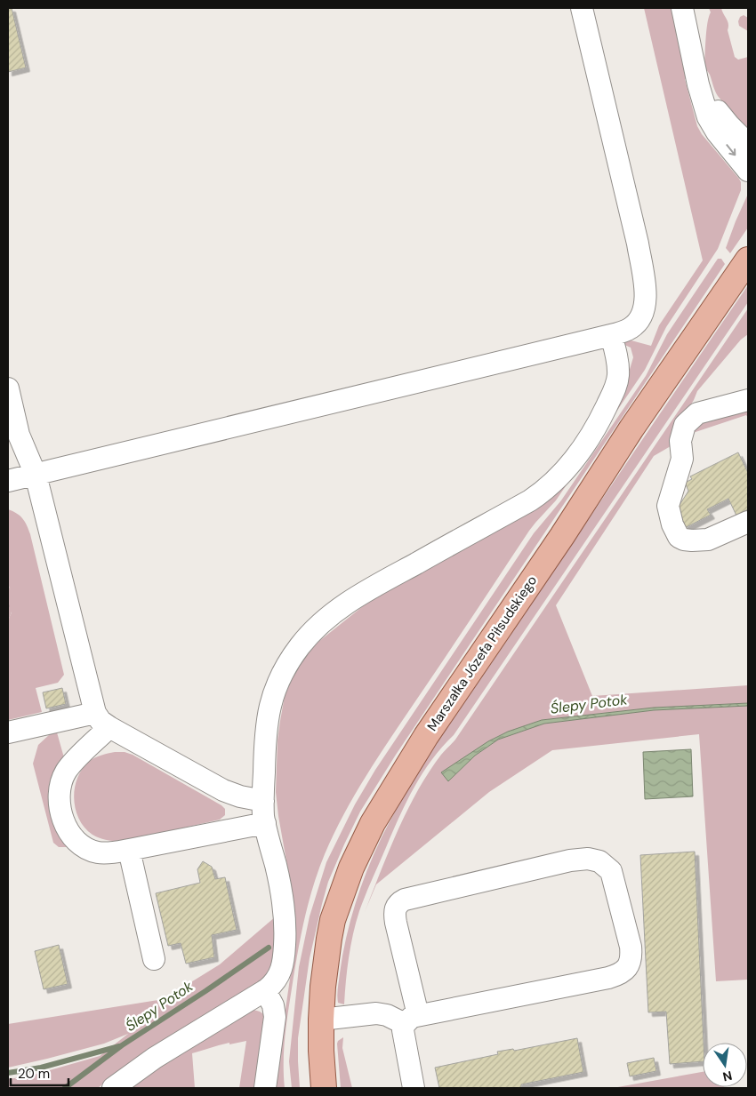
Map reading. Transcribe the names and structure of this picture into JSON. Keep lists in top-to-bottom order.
{
  "streets": {
    "main road": ["Marszałka Józefa Piłsudskiego"]
  },
  "water": ["Ślepy Potok"],
  "scale_bar": "20 m",
  "north": "bottom"
}
